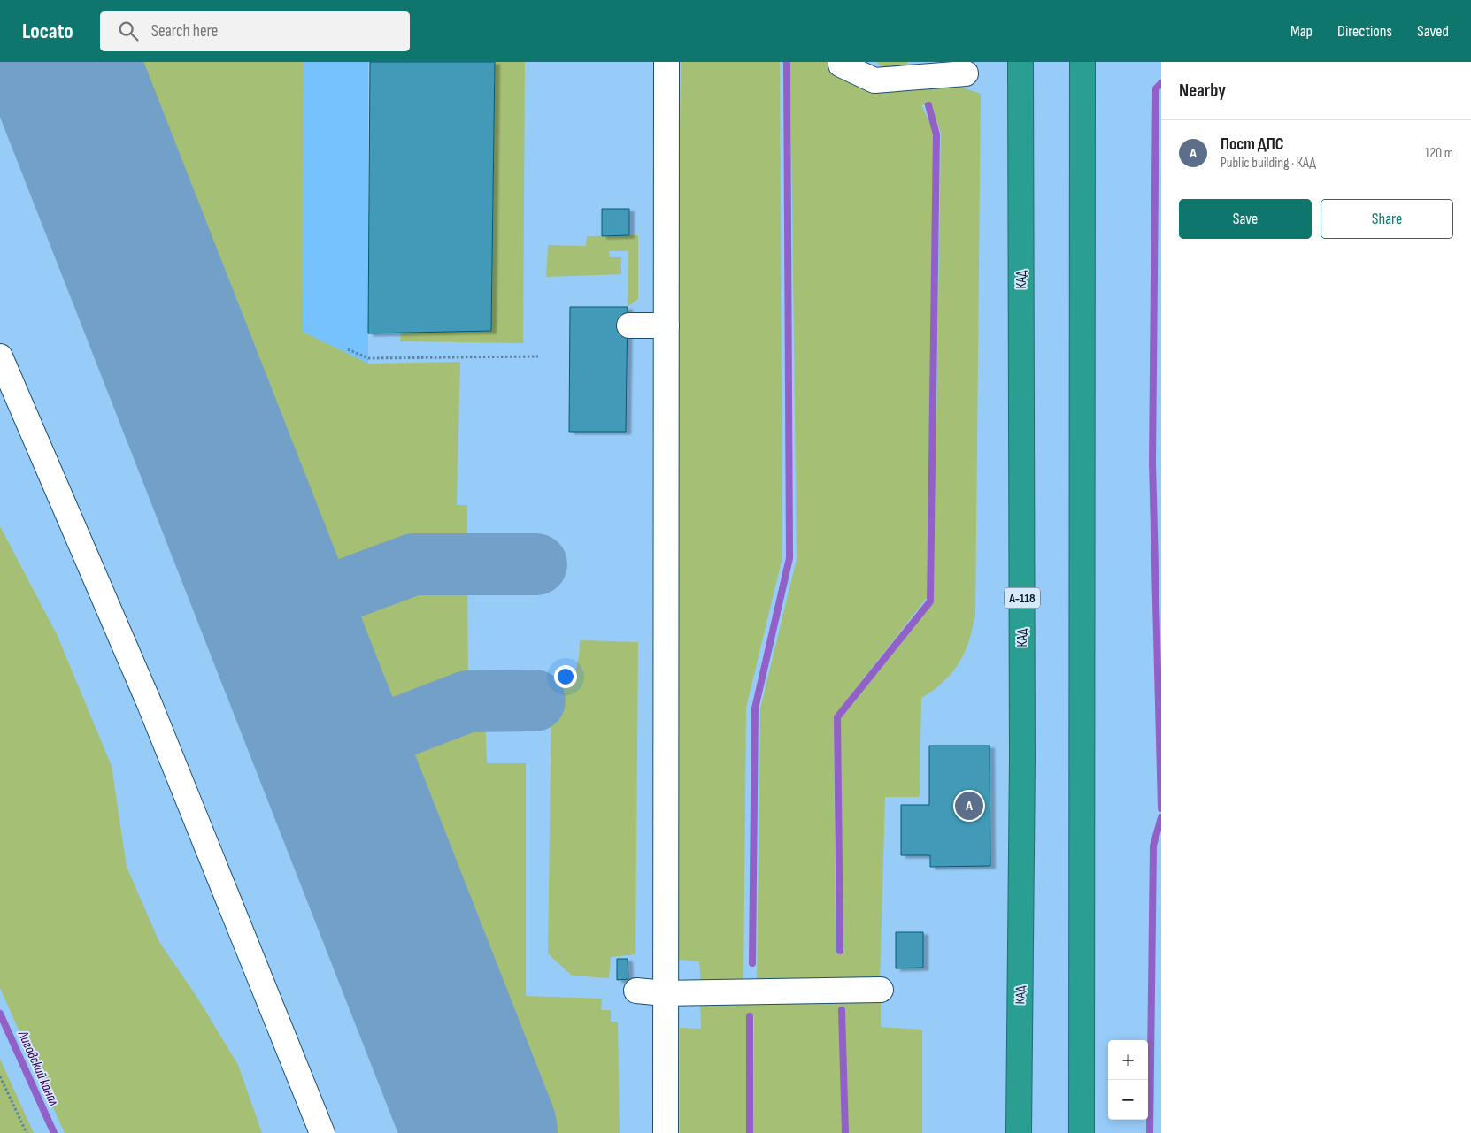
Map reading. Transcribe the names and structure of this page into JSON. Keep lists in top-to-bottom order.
{
  "streets": {
    "highway": ["КАД", "А-118"]
  },
  "water": ["Лиговский канал"],
  "page": {
    "header": "Locato",
    "search": "Search here",
    "nav": ["Map", "Directions", "Saved"],
    "heading": "Nearby",
    "list": [
      {
        "mark": "A",
        "name": "Пост ДПС",
        "note": "Public building · КАД",
        "value": "120 m"
      }
    ],
    "buttons": ["Save", "Share"],
    "pins": "A",
    "map_buttons": ["+", "−"]
  }
}
